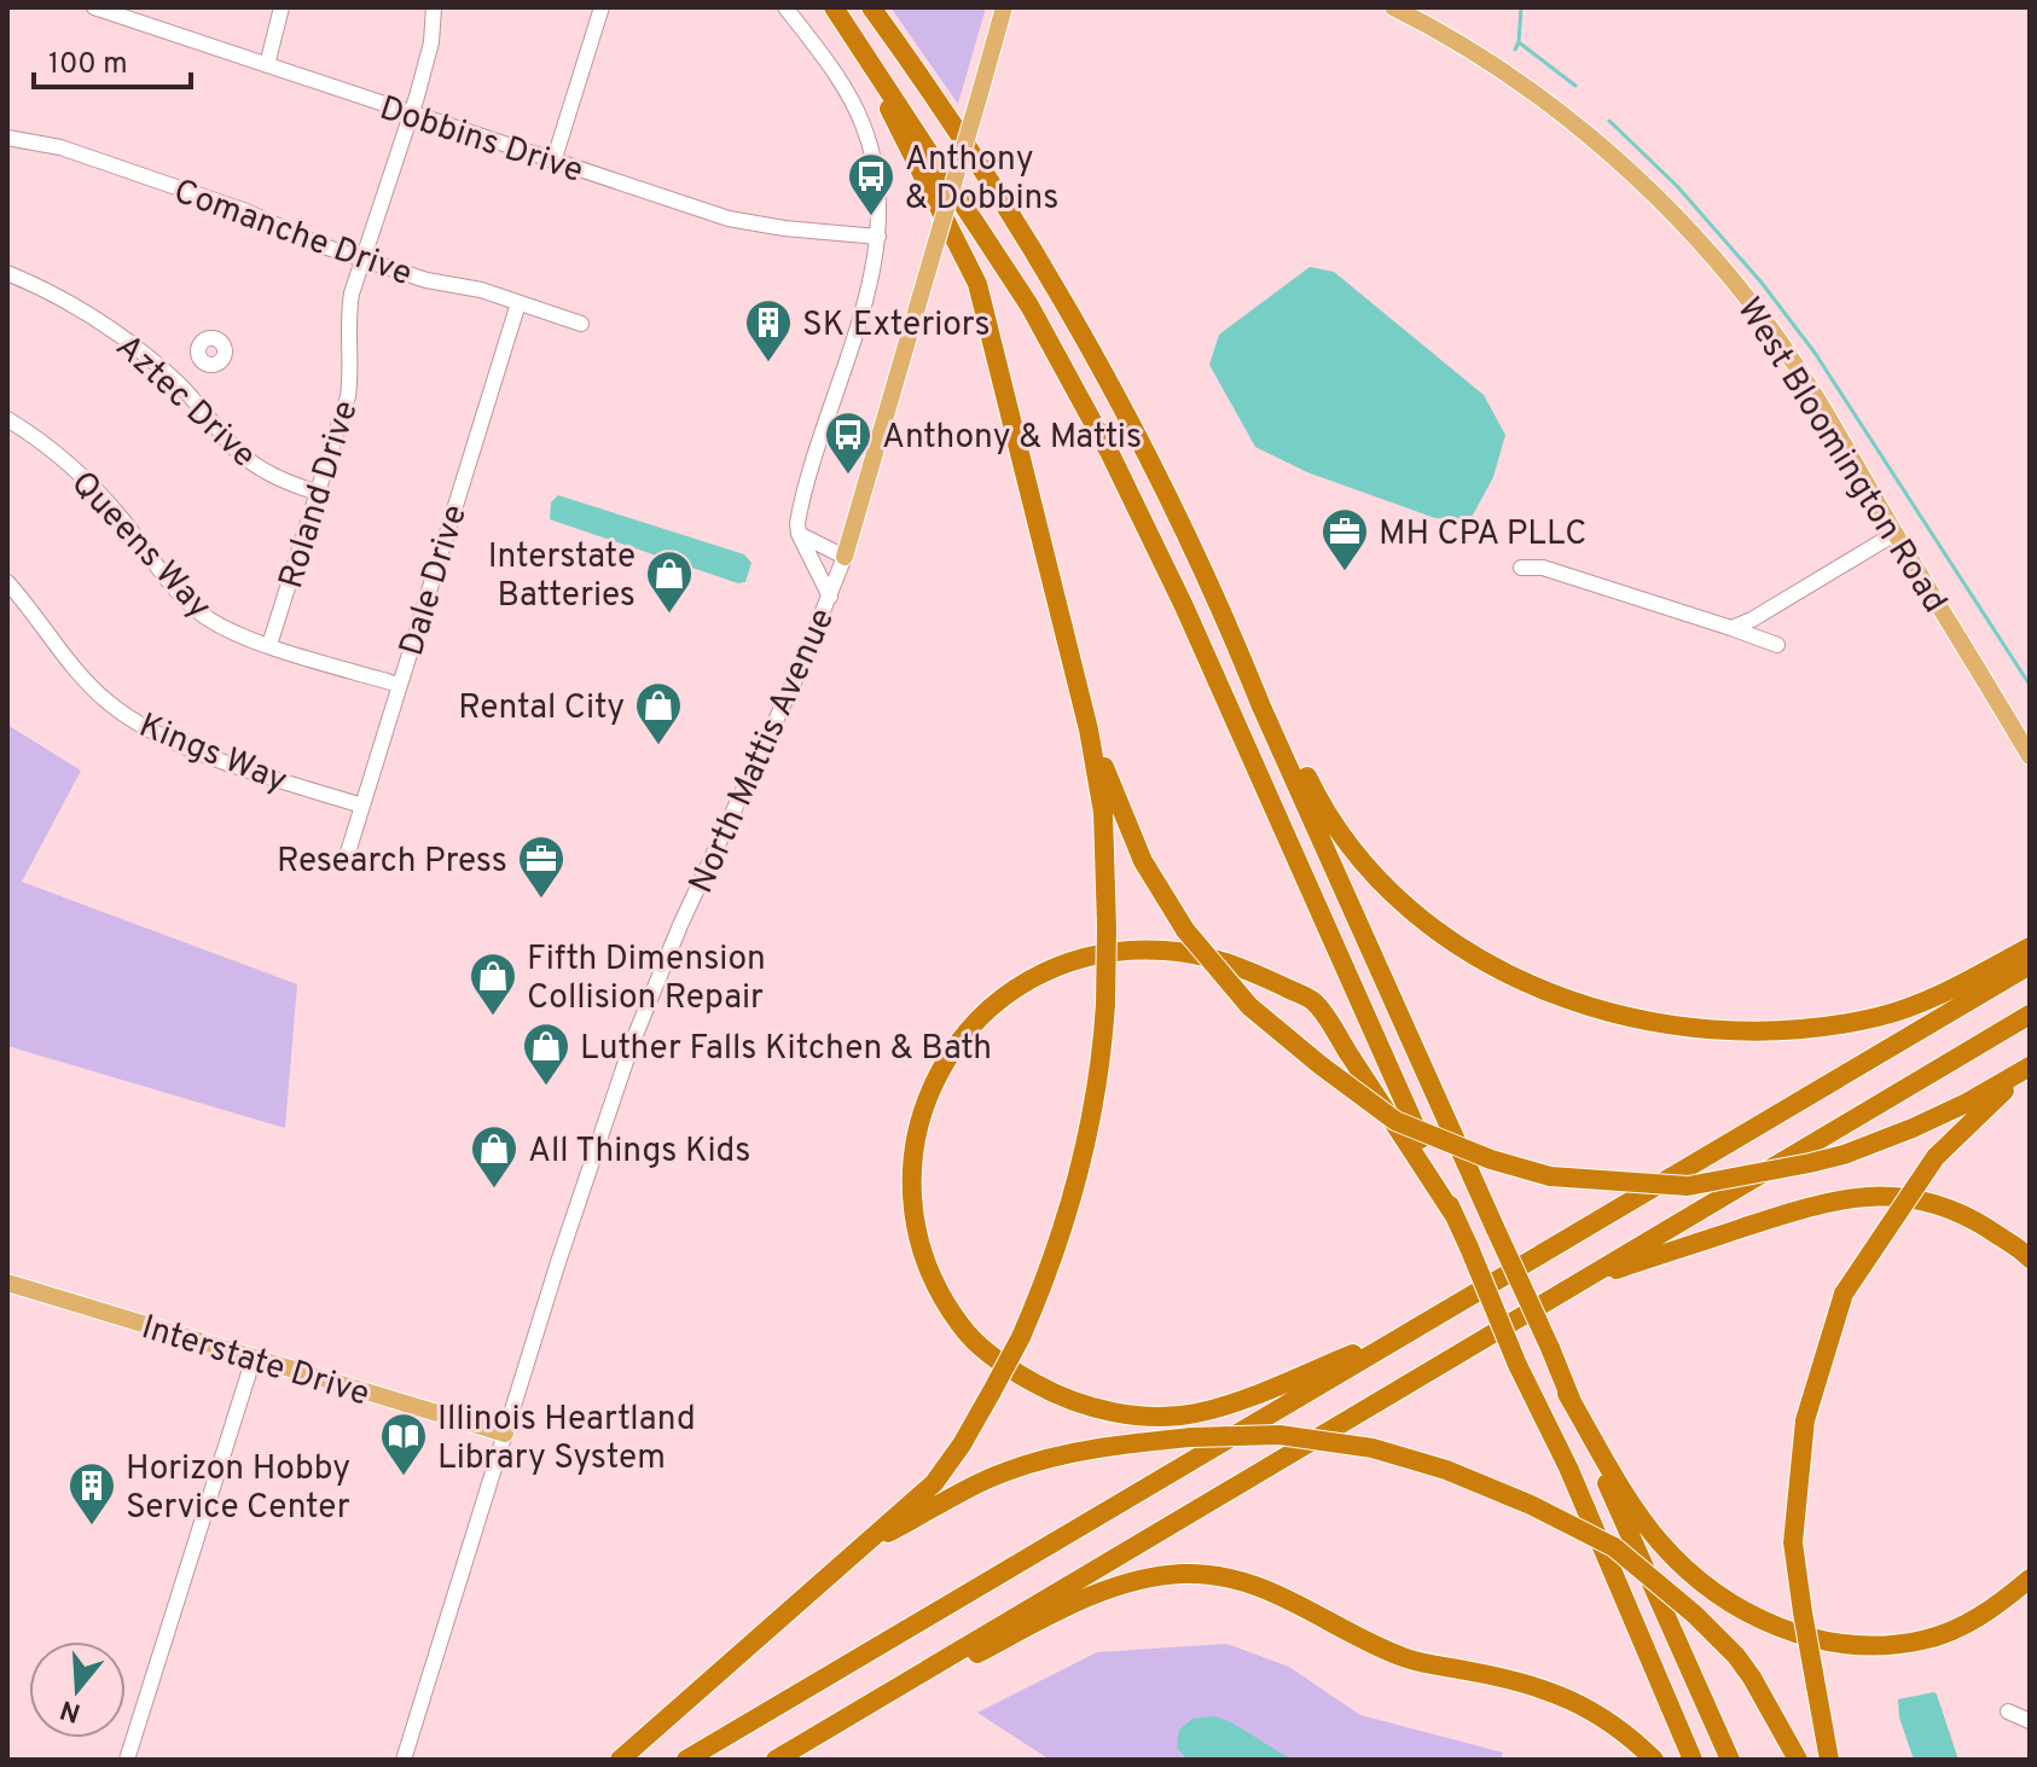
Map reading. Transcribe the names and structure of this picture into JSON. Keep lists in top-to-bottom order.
{
  "streets": {
    "main road": ["West Bloomington Road", "North Mattis Avenue", "Interstate Drive"],
    "street": [
      "Dobbins Drive",
      "Comanche Drive",
      "Aztec Drive",
      "Roland Drive",
      "Queens Way",
      "Dale Drive",
      "Kings Way"
    ]
  },
  "crossings": [
    ["Dobbins Drive", "Roland Drive"],
    ["Comanche Drive", "Roland Drive"],
    ["Comanche Drive", "Dale Drive"],
    ["Aztec Drive", "Roland Drive"],
    ["Roland Drive", "Queens Way"],
    ["Queens Way", "Dale Drive"],
    ["Dale Drive", "Kings Way"],
    ["North Mattis Avenue", "Interstate Drive"]
  ],
  "places": {
    "bus stop": ["Anthony & Dobbins", "Anthony & Mattis"],
    "building": ["SK Exteriors", "Horizon Hobby Service Center"],
    "office": ["MH CPA PLLC", "Research Press"],
    "shop": [
      "Interstate Batteries",
      "Rental City",
      "Fifth Dimension Collision Repair",
      "Luther Falls Kitchen & Bath",
      "All Things Kids"
    ],
    "library": ["Illinois Heartland Library System"]
  },
  "scale_bar": "100 m",
  "north": "bottom"
}
